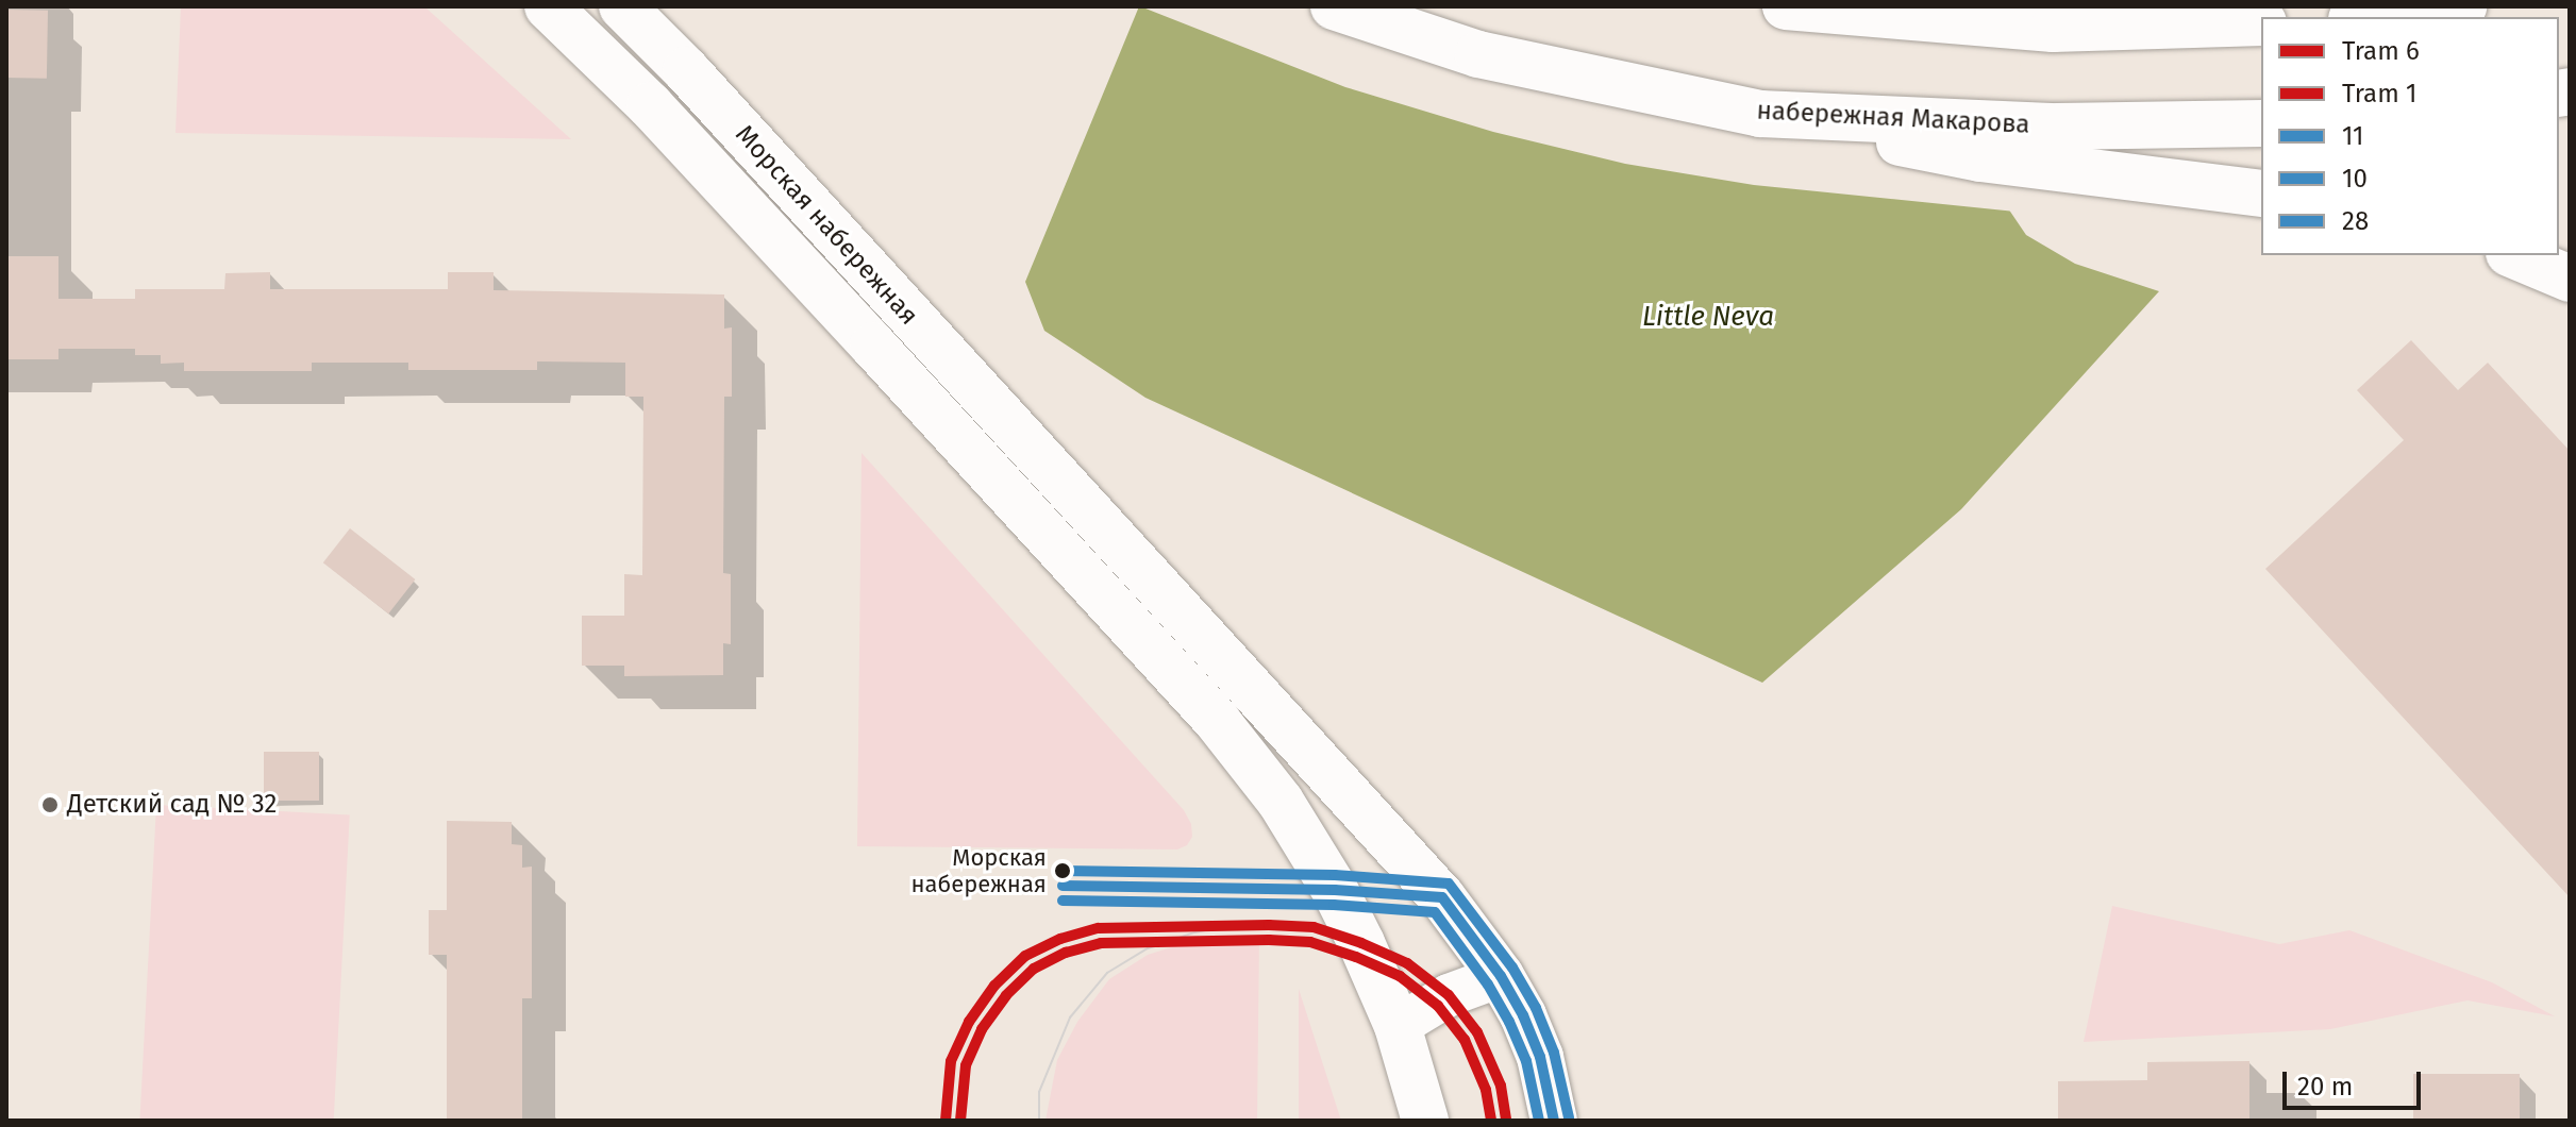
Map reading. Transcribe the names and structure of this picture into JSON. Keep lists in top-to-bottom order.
{
  "streets": {
    "main road": ["набережная Макарова", "Морская набережная"]
  },
  "water": ["Little Neva"],
  "places": ["Детский сад № 32", "Морская набережная"],
  "lines": [
    "transit line 28",
    "transit line 11",
    "transit line 10",
    "tram line 6",
    "tram line 1"
  ],
  "legend": [
    "Tram 6",
    "Tram 1",
    "11",
    "10",
    "28"
  ],
  "scale_bar": "20 m"
}
